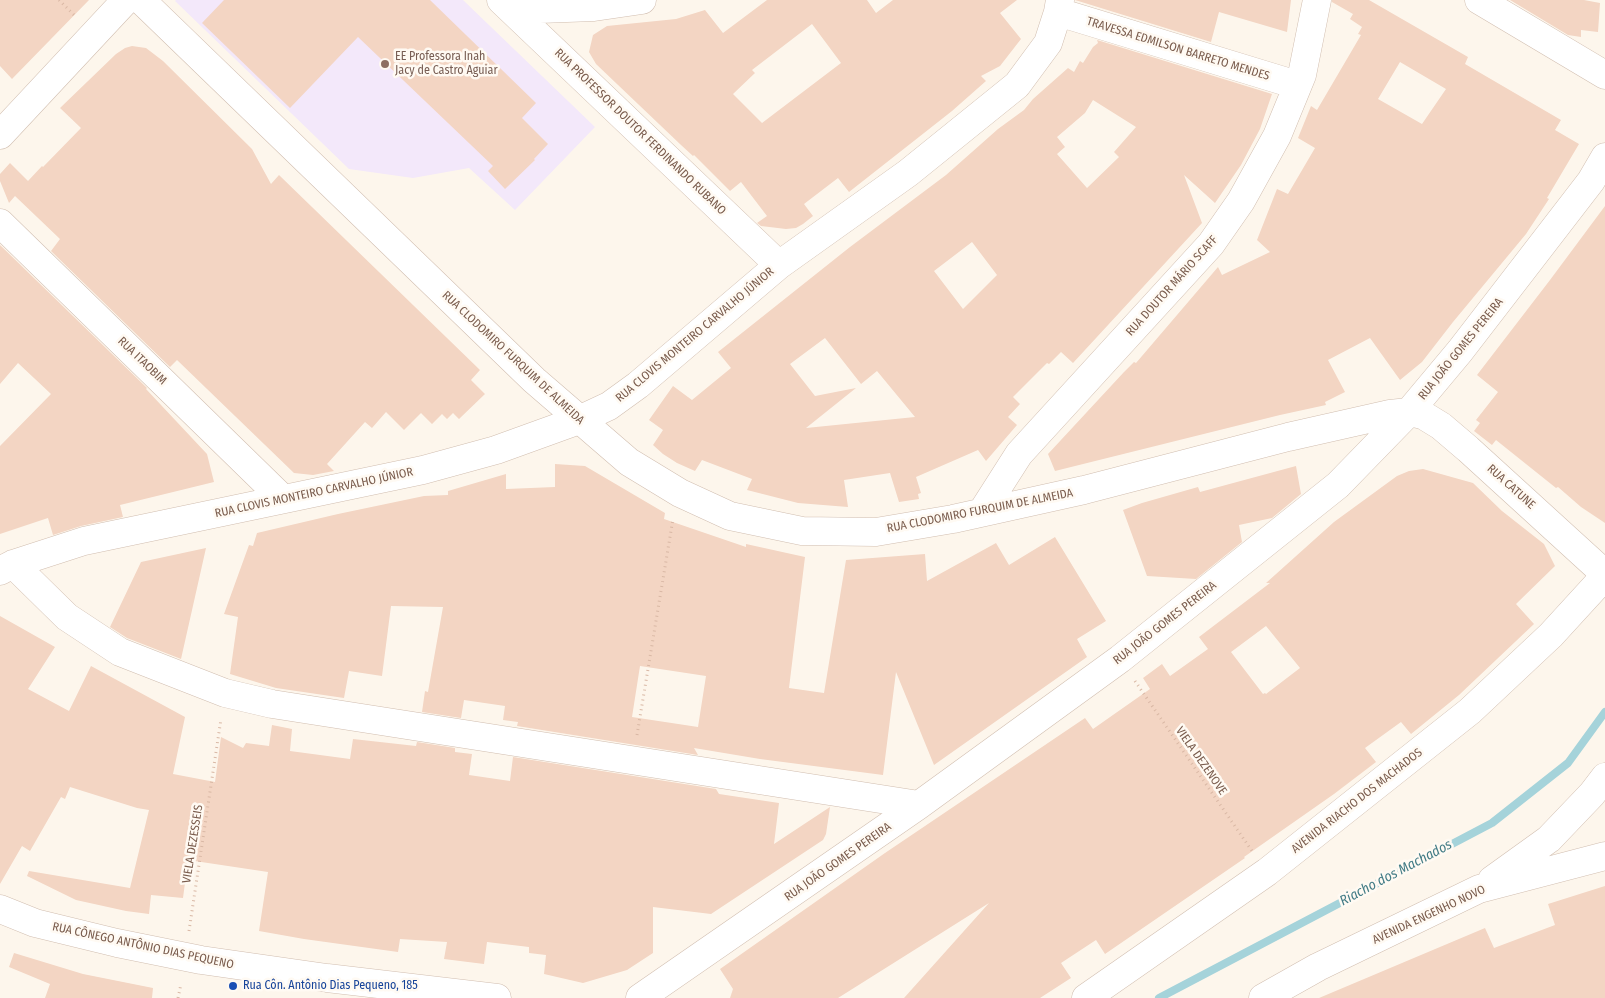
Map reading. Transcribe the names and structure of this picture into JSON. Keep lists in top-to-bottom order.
{
  "streets": {
    "street": [
      "TRAVESSA EDMILSON BARRETO MENDES",
      "RUA PROFESSOR DOUTOR FERDINANDO RUBANO",
      "RUA DOUTOR MÁRIO SCAFF",
      "RUA CLOVIS MONTEIRO CARVALHO JÚNIOR",
      "RUA JOÃO GOMES PEREIRA",
      "RUA CLODOMIRO FURQUIM DE ALMEIDA",
      "RUA ITAOBIM",
      "RUA CATUNE",
      "AVENIDA RIACHO DOS MACHADOS",
      "AVENIDA ENGENHO NOVO",
      "RUA CÔNEGO ANTÔNIO DIAS PEQUENO"
    ],
    "path": ["VIELA DEZENOVE", "VIELA DEZESSEIS"]
  },
  "crossings": [
    ["TRAVESSA EDMILSON BARRETO MENDES", "RUA DOUTOR MÁRIO SCAFF"],
    ["TRAVESSA EDMILSON BARRETO MENDES", "RUA CLOVIS MONTEIRO CARVALHO JÚNIOR"],
    ["RUA PROFESSOR DOUTOR FERDINANDO RUBANO", "RUA CLOVIS MONTEIRO CARVALHO JÚNIOR"],
    ["RUA DOUTOR MÁRIO SCAFF", "RUA CLODOMIRO FURQUIM DE ALMEIDA"],
    ["RUA CLOVIS MONTEIRO CARVALHO JÚNIOR", "RUA CLODOMIRO FURQUIM DE ALMEIDA"],
    ["RUA CLOVIS MONTEIRO CARVALHO JÚNIOR", "RUA ITAOBIM"],
    ["RUA JOÃO GOMES PEREIRA", "RUA CLODOMIRO FURQUIM DE ALMEIDA"],
    ["RUA JOÃO GOMES PEREIRA", "RUA CATUNE"],
    ["RUA JOÃO GOMES PEREIRA", "VIELA DEZENOVE"],
    ["RUA CLODOMIRO FURQUIM DE ALMEIDA", "RUA CATUNE"],
    ["RUA CATUNE", "AVENIDA RIACHO DOS MACHADOS"],
    ["VIELA DEZENOVE", "AVENIDA RIACHO DOS MACHADOS"],
    ["VIELA DEZESSEIS", "RUA CÔNEGO ANTÔNIO DIAS PEQUENO"]
  ],
  "water": ["Riacho dos Machados"],
  "places": ["EE Professora Inah Jacy de Castro Aguiar", "Rua Côn. Antônio Dias Pequeno, 185"]
}
